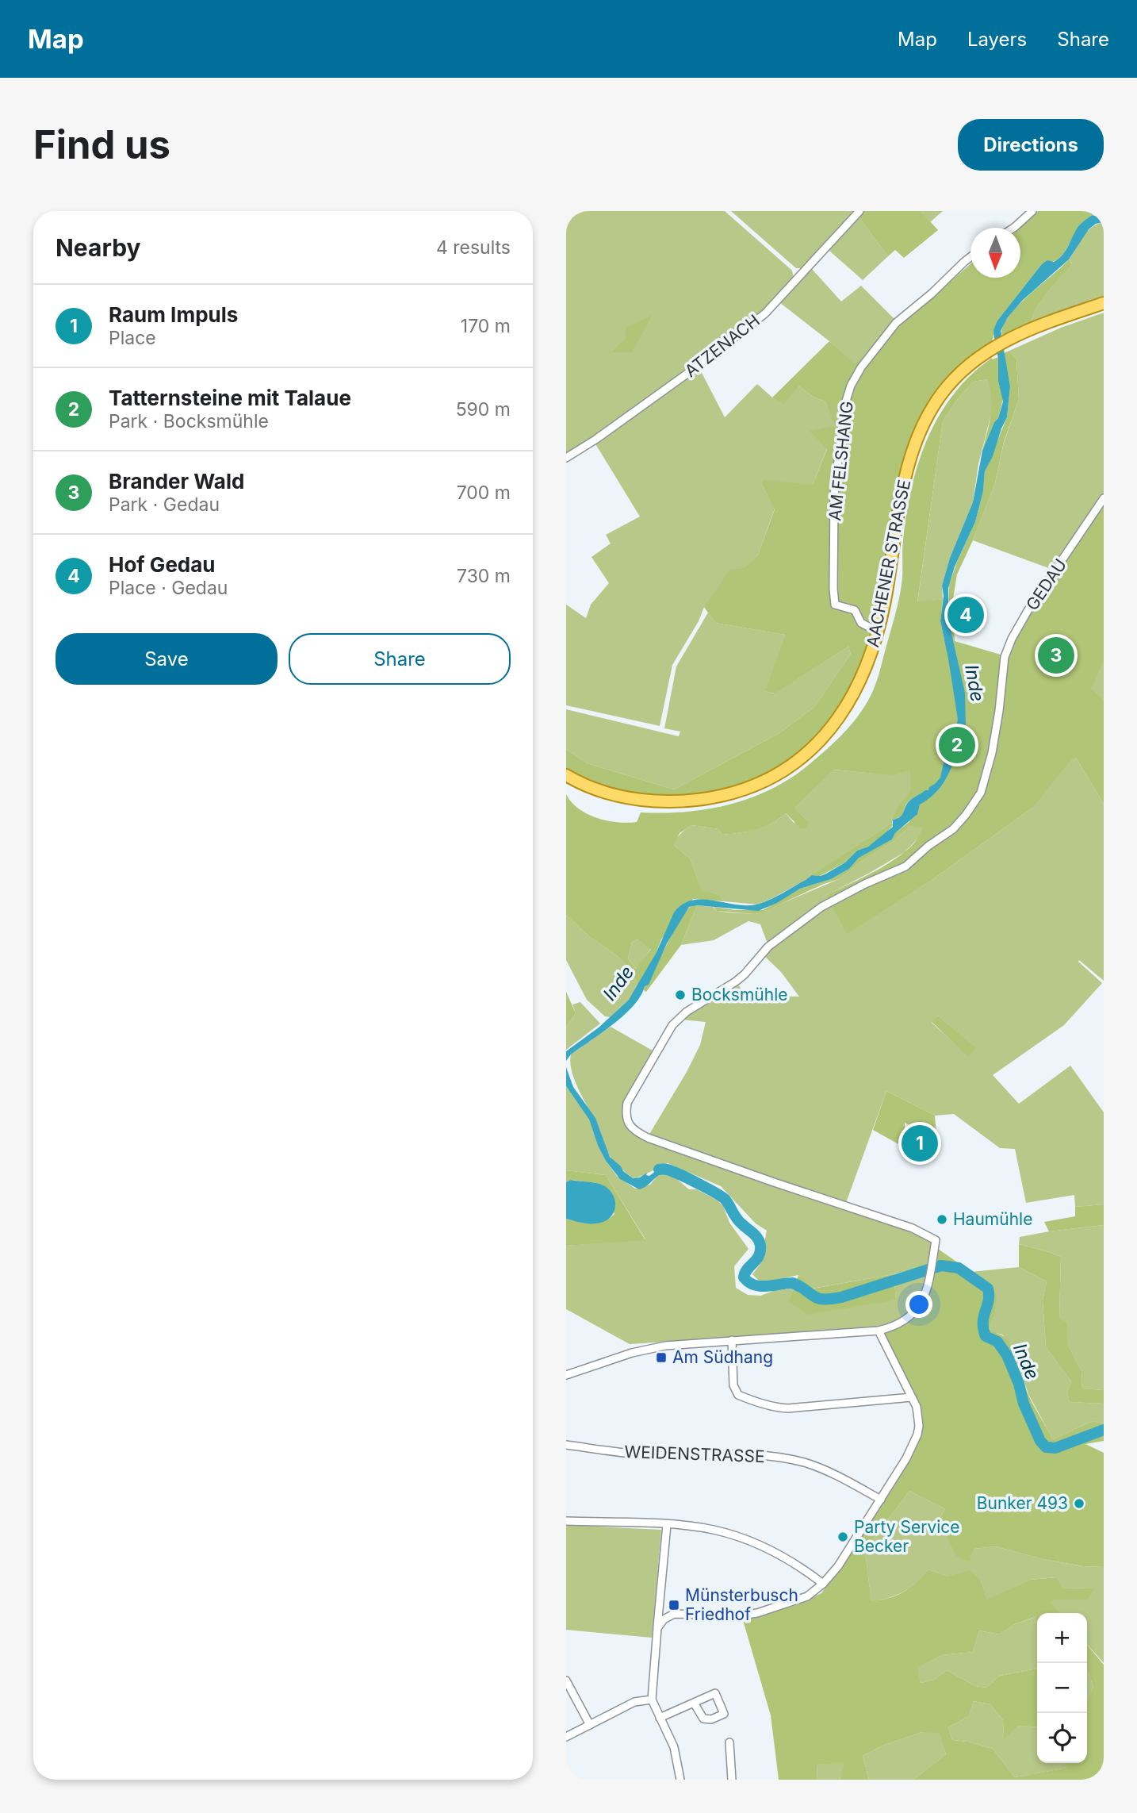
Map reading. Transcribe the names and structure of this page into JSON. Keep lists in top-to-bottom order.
{
  "streets": {
    "main road": ["AACHENER STRASSE"],
    "street": [
      "ATZENACH",
      "AM FELSHANG",
      "GEDAU",
      "WEIDENSTRASSE"
    ]
  },
  "crossings": [
    ["AM FELSHANG", "AACHENER STRASSE"]
  ],
  "water": ["Inde"],
  "places": {
    "other": [
      "Bocksmühle",
      "Haumühle",
      "Bunker 493",
      "Party Service Becker"
    ],
    "transit": ["Am Südhang", "Münsterbusch Friedhof"]
  },
  "north": "bottom",
  "page": {
    "header": "Map",
    "nav": ["Map", "Layers", "Share"],
    "buttons": [
      "Directions",
      ["Save", "Share"]
    ],
    "title": "Find us",
    "heading": ["Nearby", "4 results"],
    "list": [
      {
        "mark": "1",
        "name": "Raum Impuls",
        "note": "Place",
        "value": "170 m"
      },
      {
        "mark": "2",
        "name": "Tatternsteine mit Talaue",
        "note": "Park · Bocksmühle",
        "value": "590 m"
      },
      {
        "mark": "3",
        "name": "Brander Wald",
        "note": "Park · Gedau",
        "value": "700 m"
      },
      {
        "mark": "4",
        "name": "Hof Gedau",
        "note": "Place · Gedau",
        "value": "730 m"
      }
    ],
    "pins": [
      "4",
      "3",
      "2",
      "1"
    ],
    "map_buttons": ["+", "−"]
  }
}
